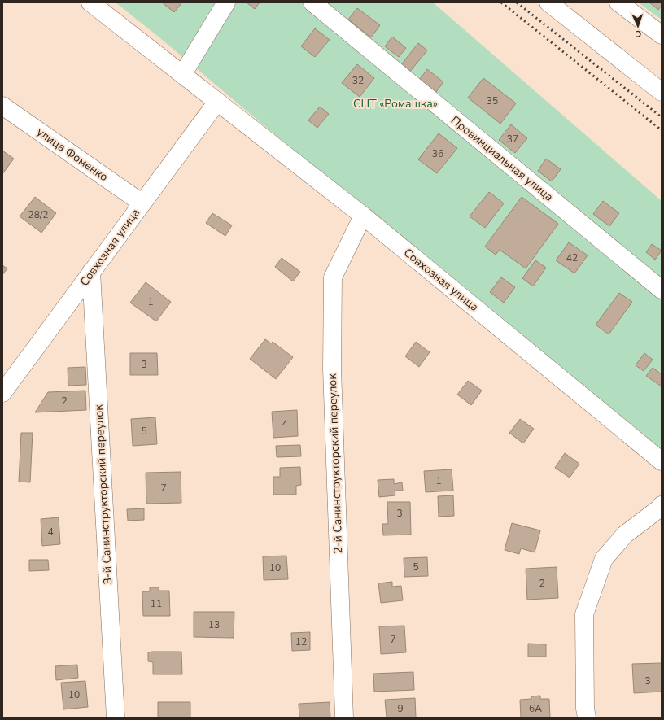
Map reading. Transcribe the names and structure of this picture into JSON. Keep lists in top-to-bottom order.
{
  "streets": {
    "street": [
      "улица Фоменко",
      "Провинциальная улица",
      "Совхозная улица",
      "2-й Санинструкторский переулок",
      "3-й Санинструкторский переулок"
    ]
  },
  "crossings": [
    ["улица Фоменко", "Совхозная улица"],
    ["Совхозная улица", "2-й Санинструкторский переулок"],
    ["Совхозная улица", "3-й Санинструкторский переулок"]
  ],
  "parks": ["СНТ «Ромашка»"],
  "house_numbers": [
    "32",
    "35",
    "37",
    "36",
    "28/2",
    "42",
    "1",
    "3",
    "2",
    "4",
    "5",
    "1",
    "7",
    "3",
    "4",
    "5",
    "10",
    "2",
    "11",
    "13",
    "7",
    "12",
    "3",
    "10",
    "9",
    "6А"
  ],
  "north": "bottom"
}
